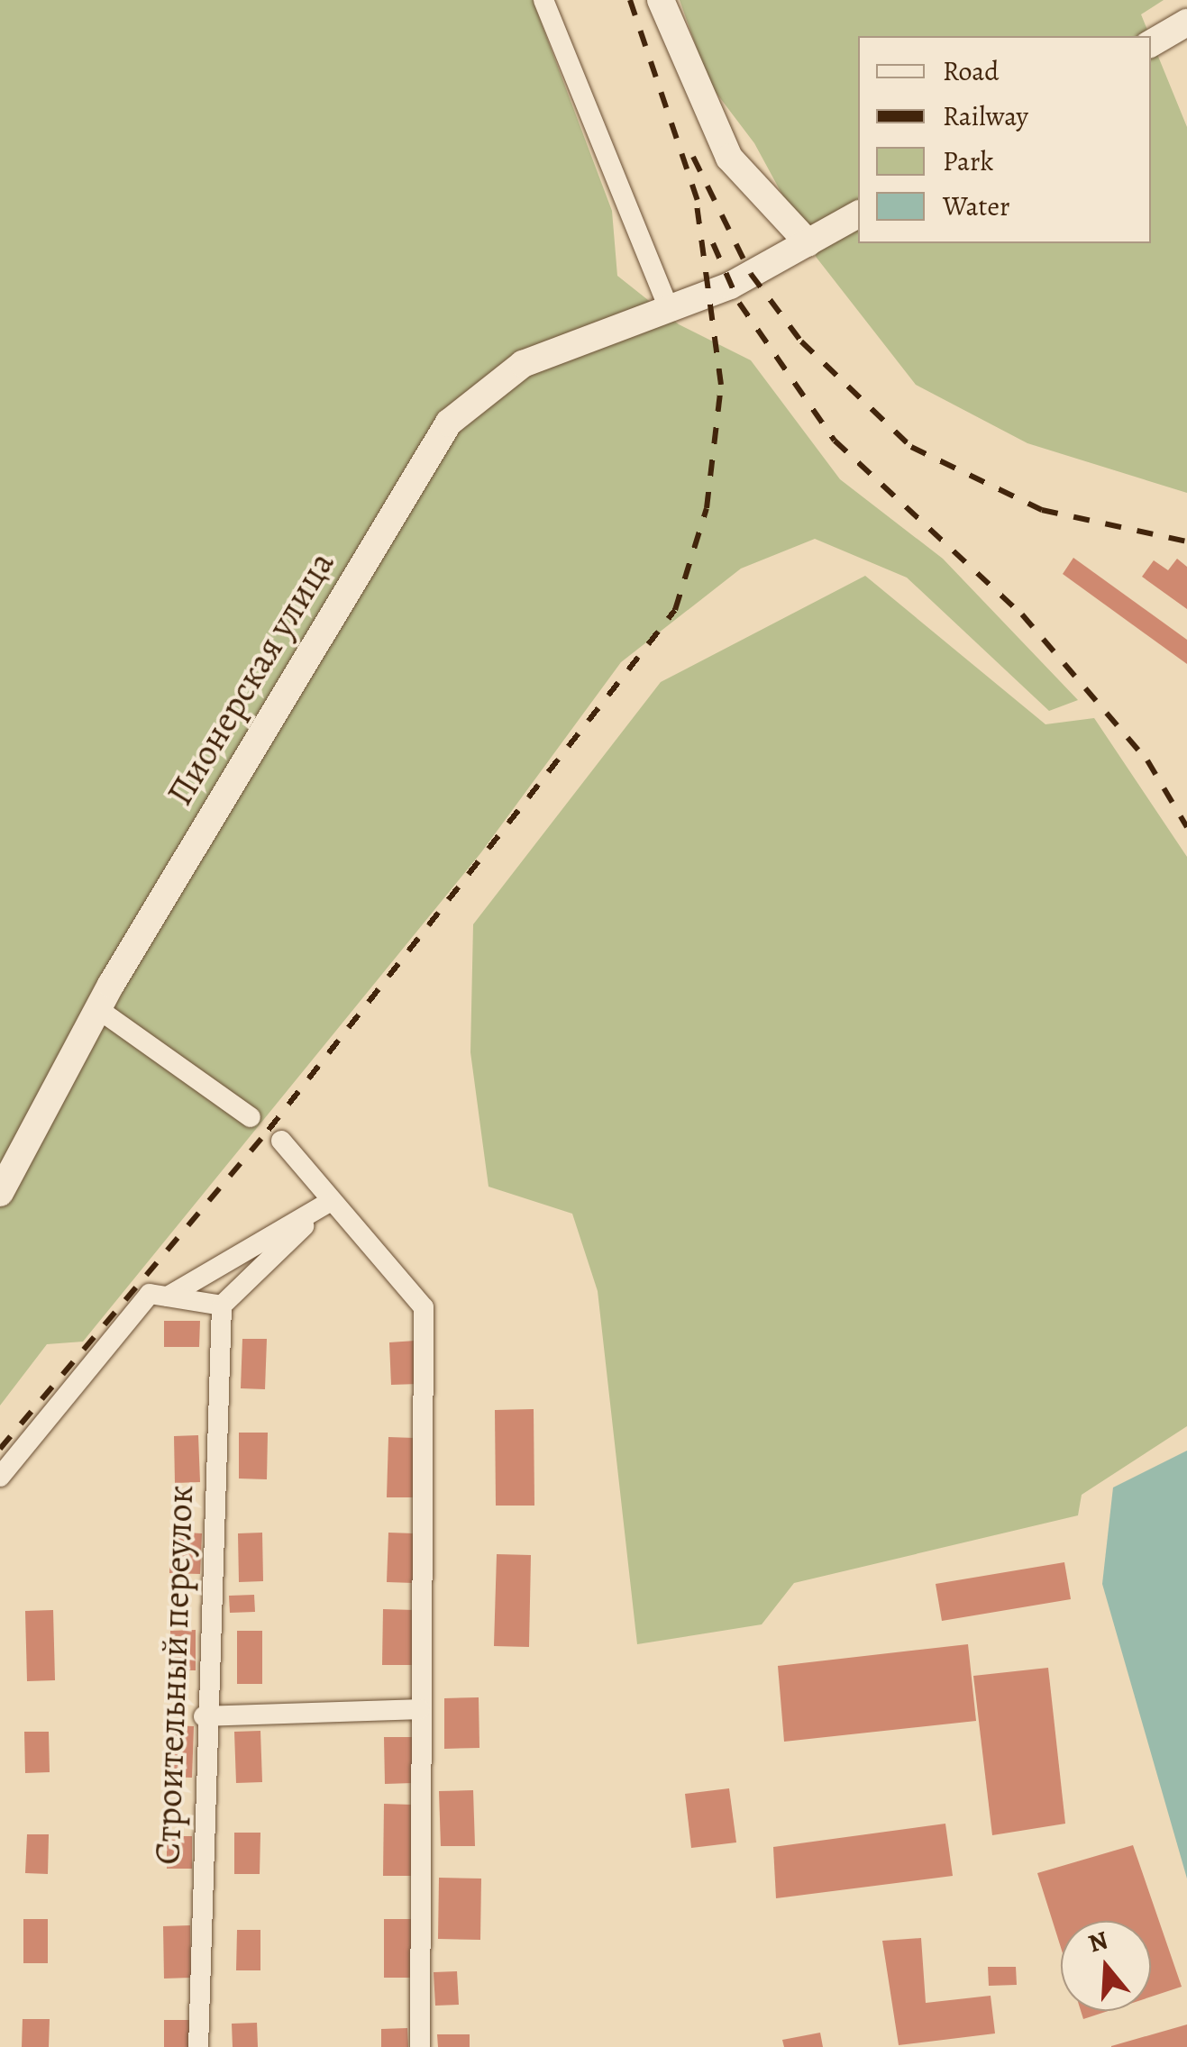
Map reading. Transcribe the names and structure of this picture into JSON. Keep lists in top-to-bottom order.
{
  "streets": {
    "street": ["Пионерская улица", "Строительный переулок"]
  },
  "legend": [
    "Road",
    "Railway",
    "Park",
    "Water"
  ],
  "north": "top"
}
